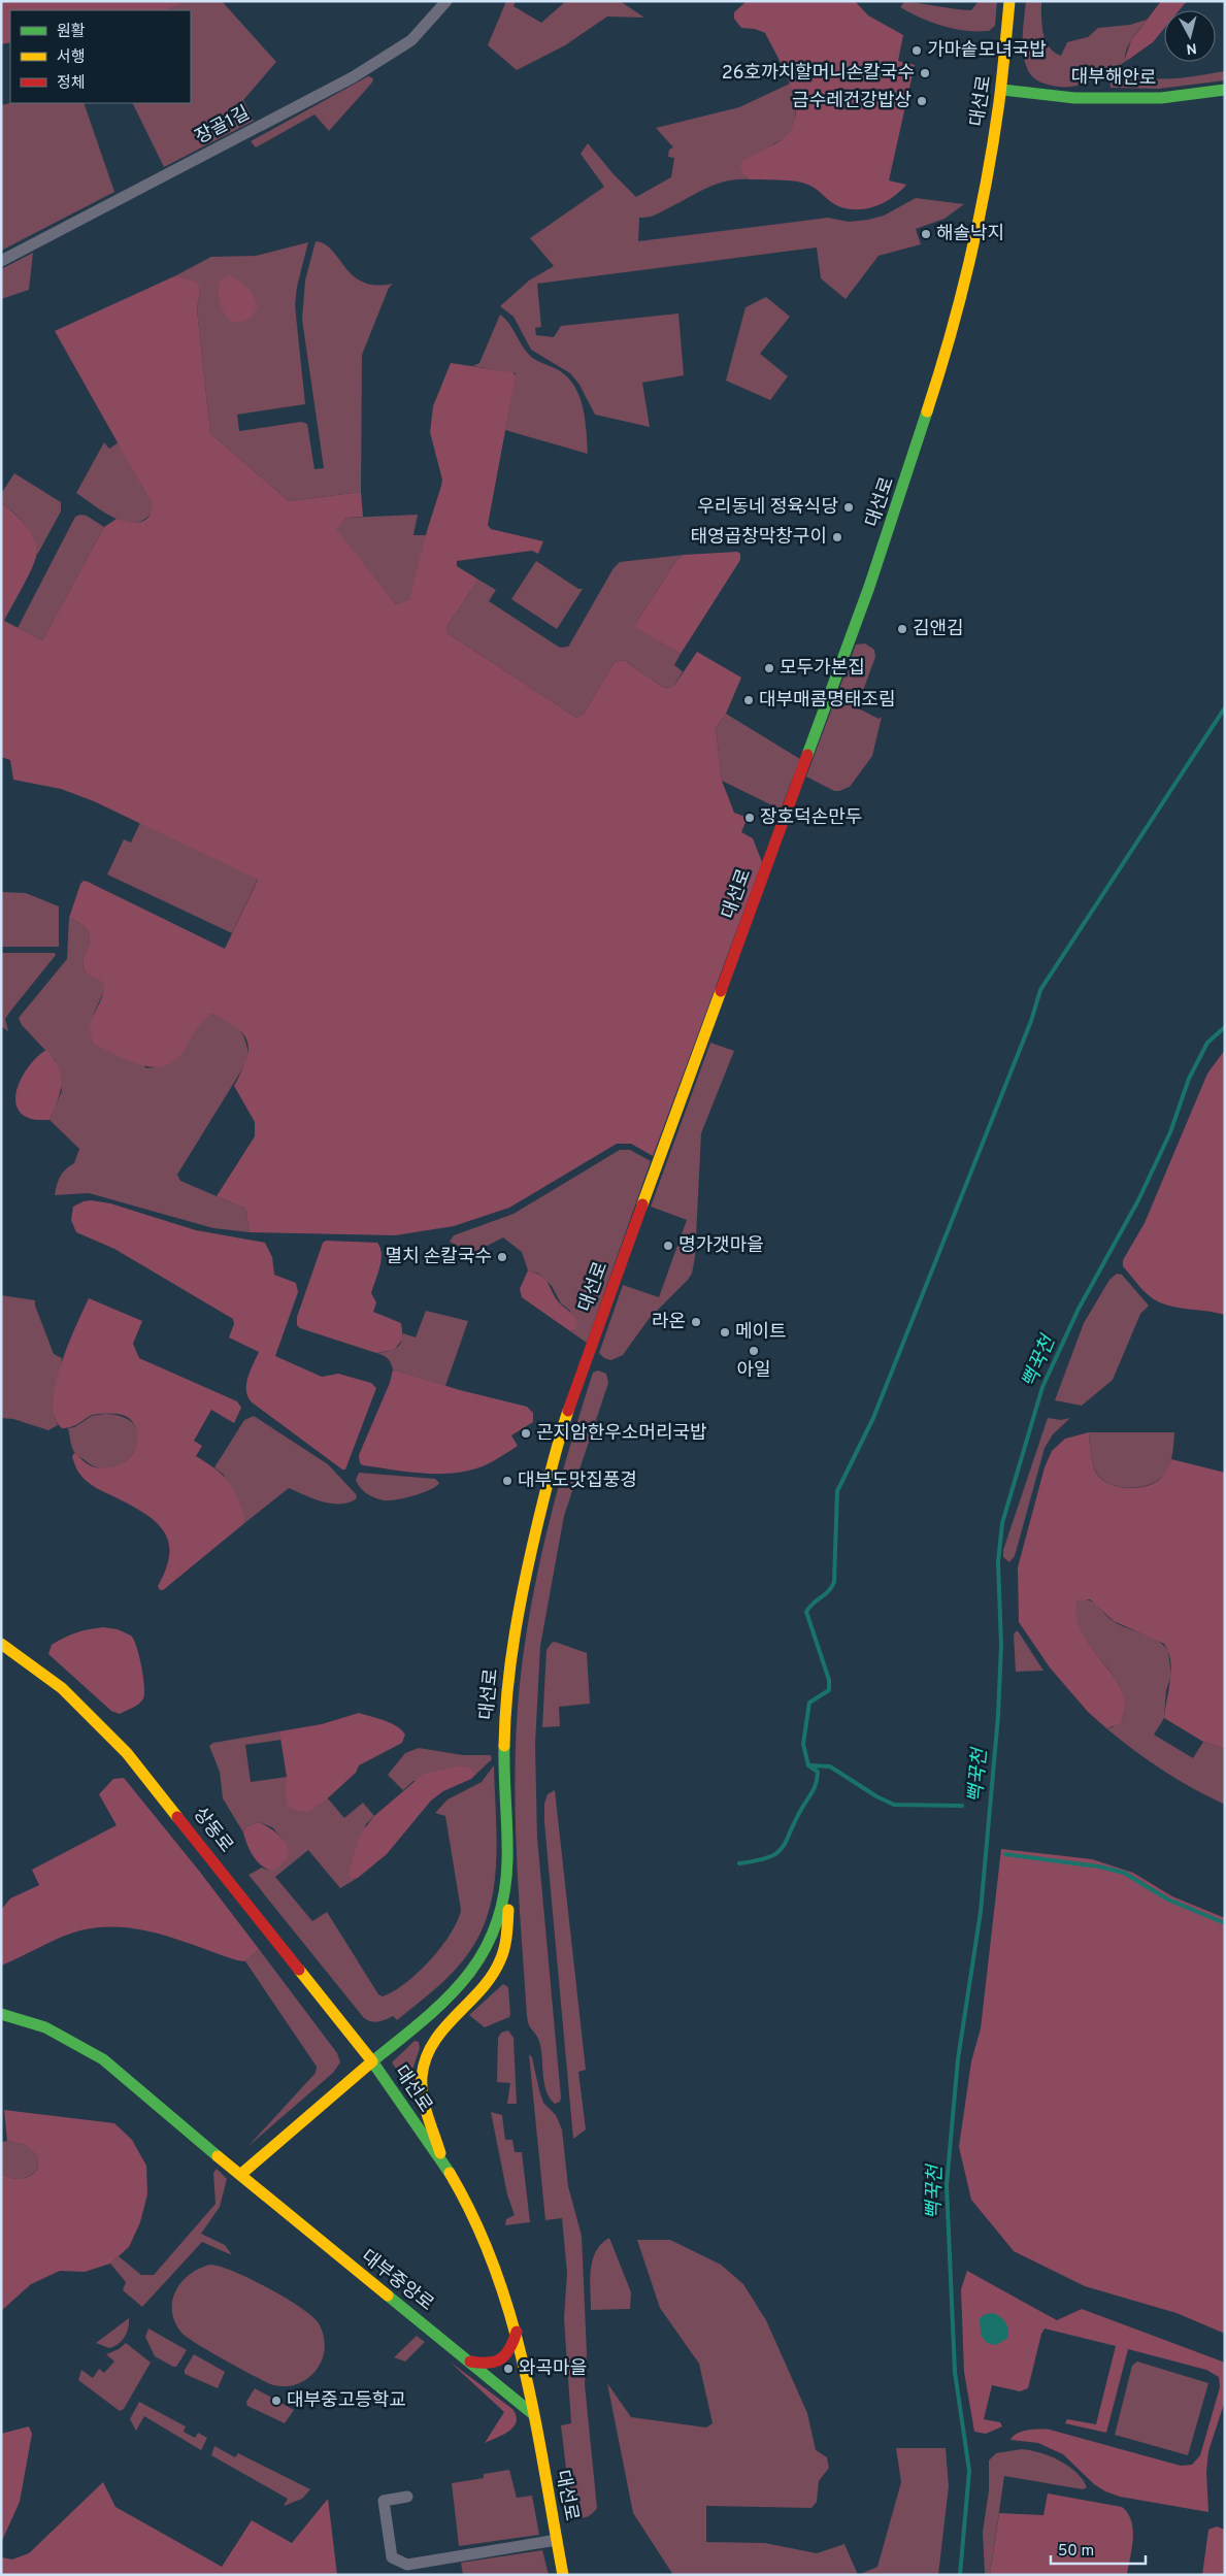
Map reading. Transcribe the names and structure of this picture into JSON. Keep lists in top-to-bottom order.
{
  "streets": {
    "street": [
      "대부해안로",
      "대선로",
      "장골1길",
      "상동로",
      "대부중앙로"
    ]
  },
  "crossings": [
    ["대부해안로", "대선로"],
    ["대선로", "상동로"],
    ["대선로", "대부중앙로"]
  ],
  "water": ["뻑꾹천"],
  "places": [
    "가마솥모녀국밥",
    "26호까치할머니손칼국수",
    "금수레건강밥상",
    "해솔낙지",
    "우리동네 정육식당",
    "태영곱창막창구이",
    "김앤김",
    "모두가본집",
    "대부매콤명태조림",
    "장호덕손만두",
    "명가갯마을",
    "멸치 손칼국수",
    "라온",
    "메이트",
    "아일",
    "곤지암한우소머리국밥",
    "대부도맛집풍경",
    "와곡마을",
    "대부중고등학교"
  ],
  "legend": ["원활", "서행", "정체"],
  "scale_bar": "50 m",
  "north": "bottom"
}
